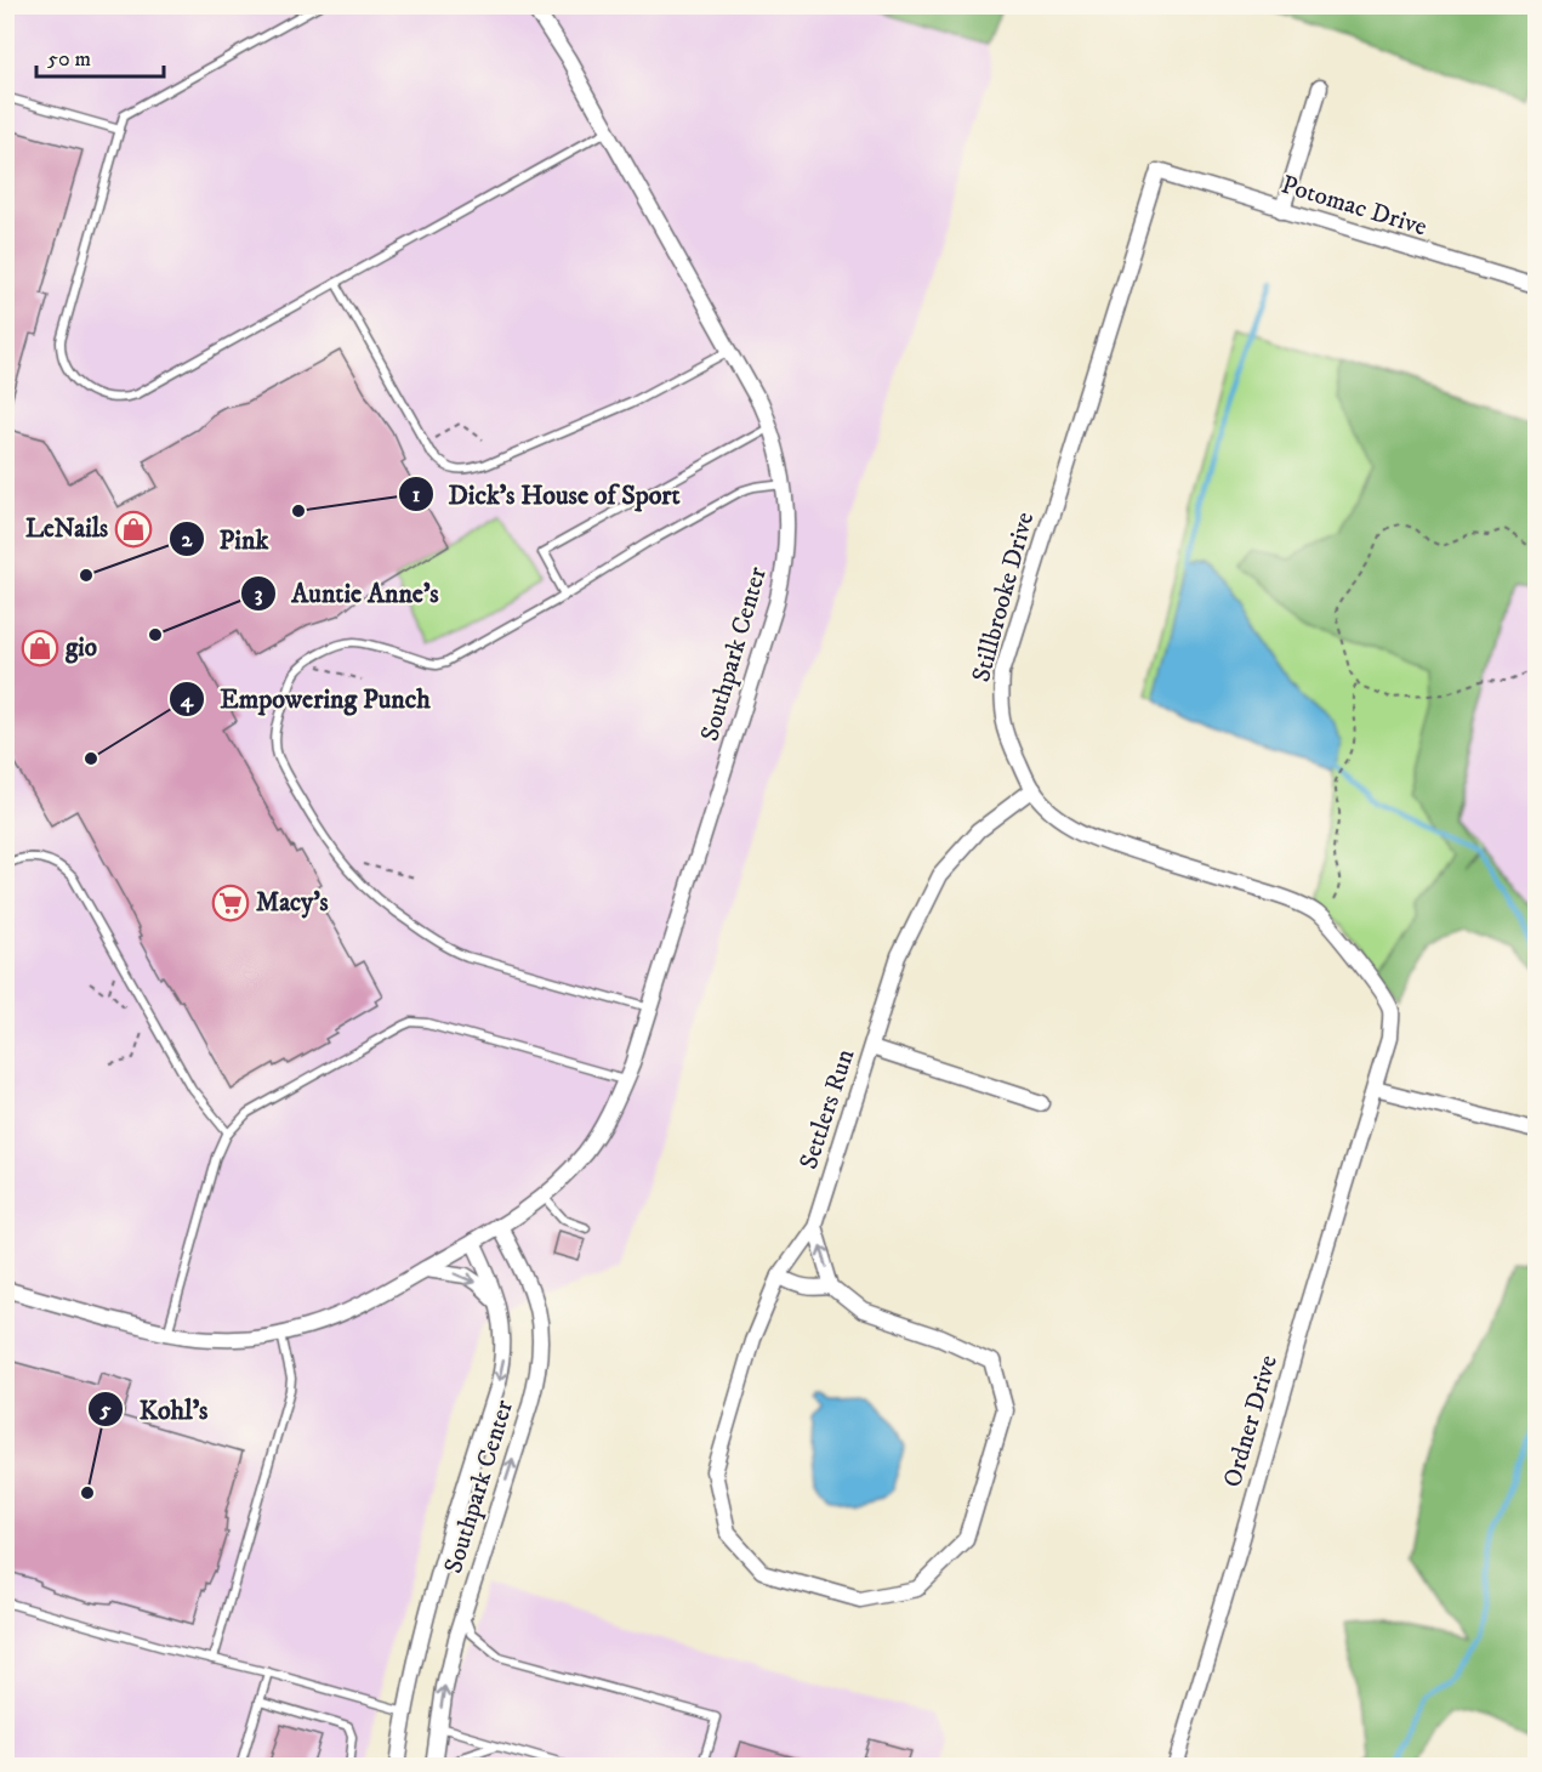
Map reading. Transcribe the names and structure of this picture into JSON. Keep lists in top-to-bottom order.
{
  "streets": {
    "street": [
      "Potomac Drive",
      "Stillbrooke Drive",
      "Southpark Center",
      "Settlers Run",
      "Ordner Drive"
    ]
  },
  "crossings": [
    ["Potomac Drive", "Stillbrooke Drive"],
    ["Stillbrooke Drive", "Settlers Run"],
    ["Stillbrooke Drive", "Ordner Drive"]
  ],
  "places": {
    "other": [
      "Dick's House of Sport",
      "Pink",
      "Auntie Anne's",
      "Empowering Punch",
      "Kohl's"
    ],
    "shop": ["LeNails", "gio"],
    "supermarket": ["Macy's"]
  },
  "scale_bar": "50 m"
}
